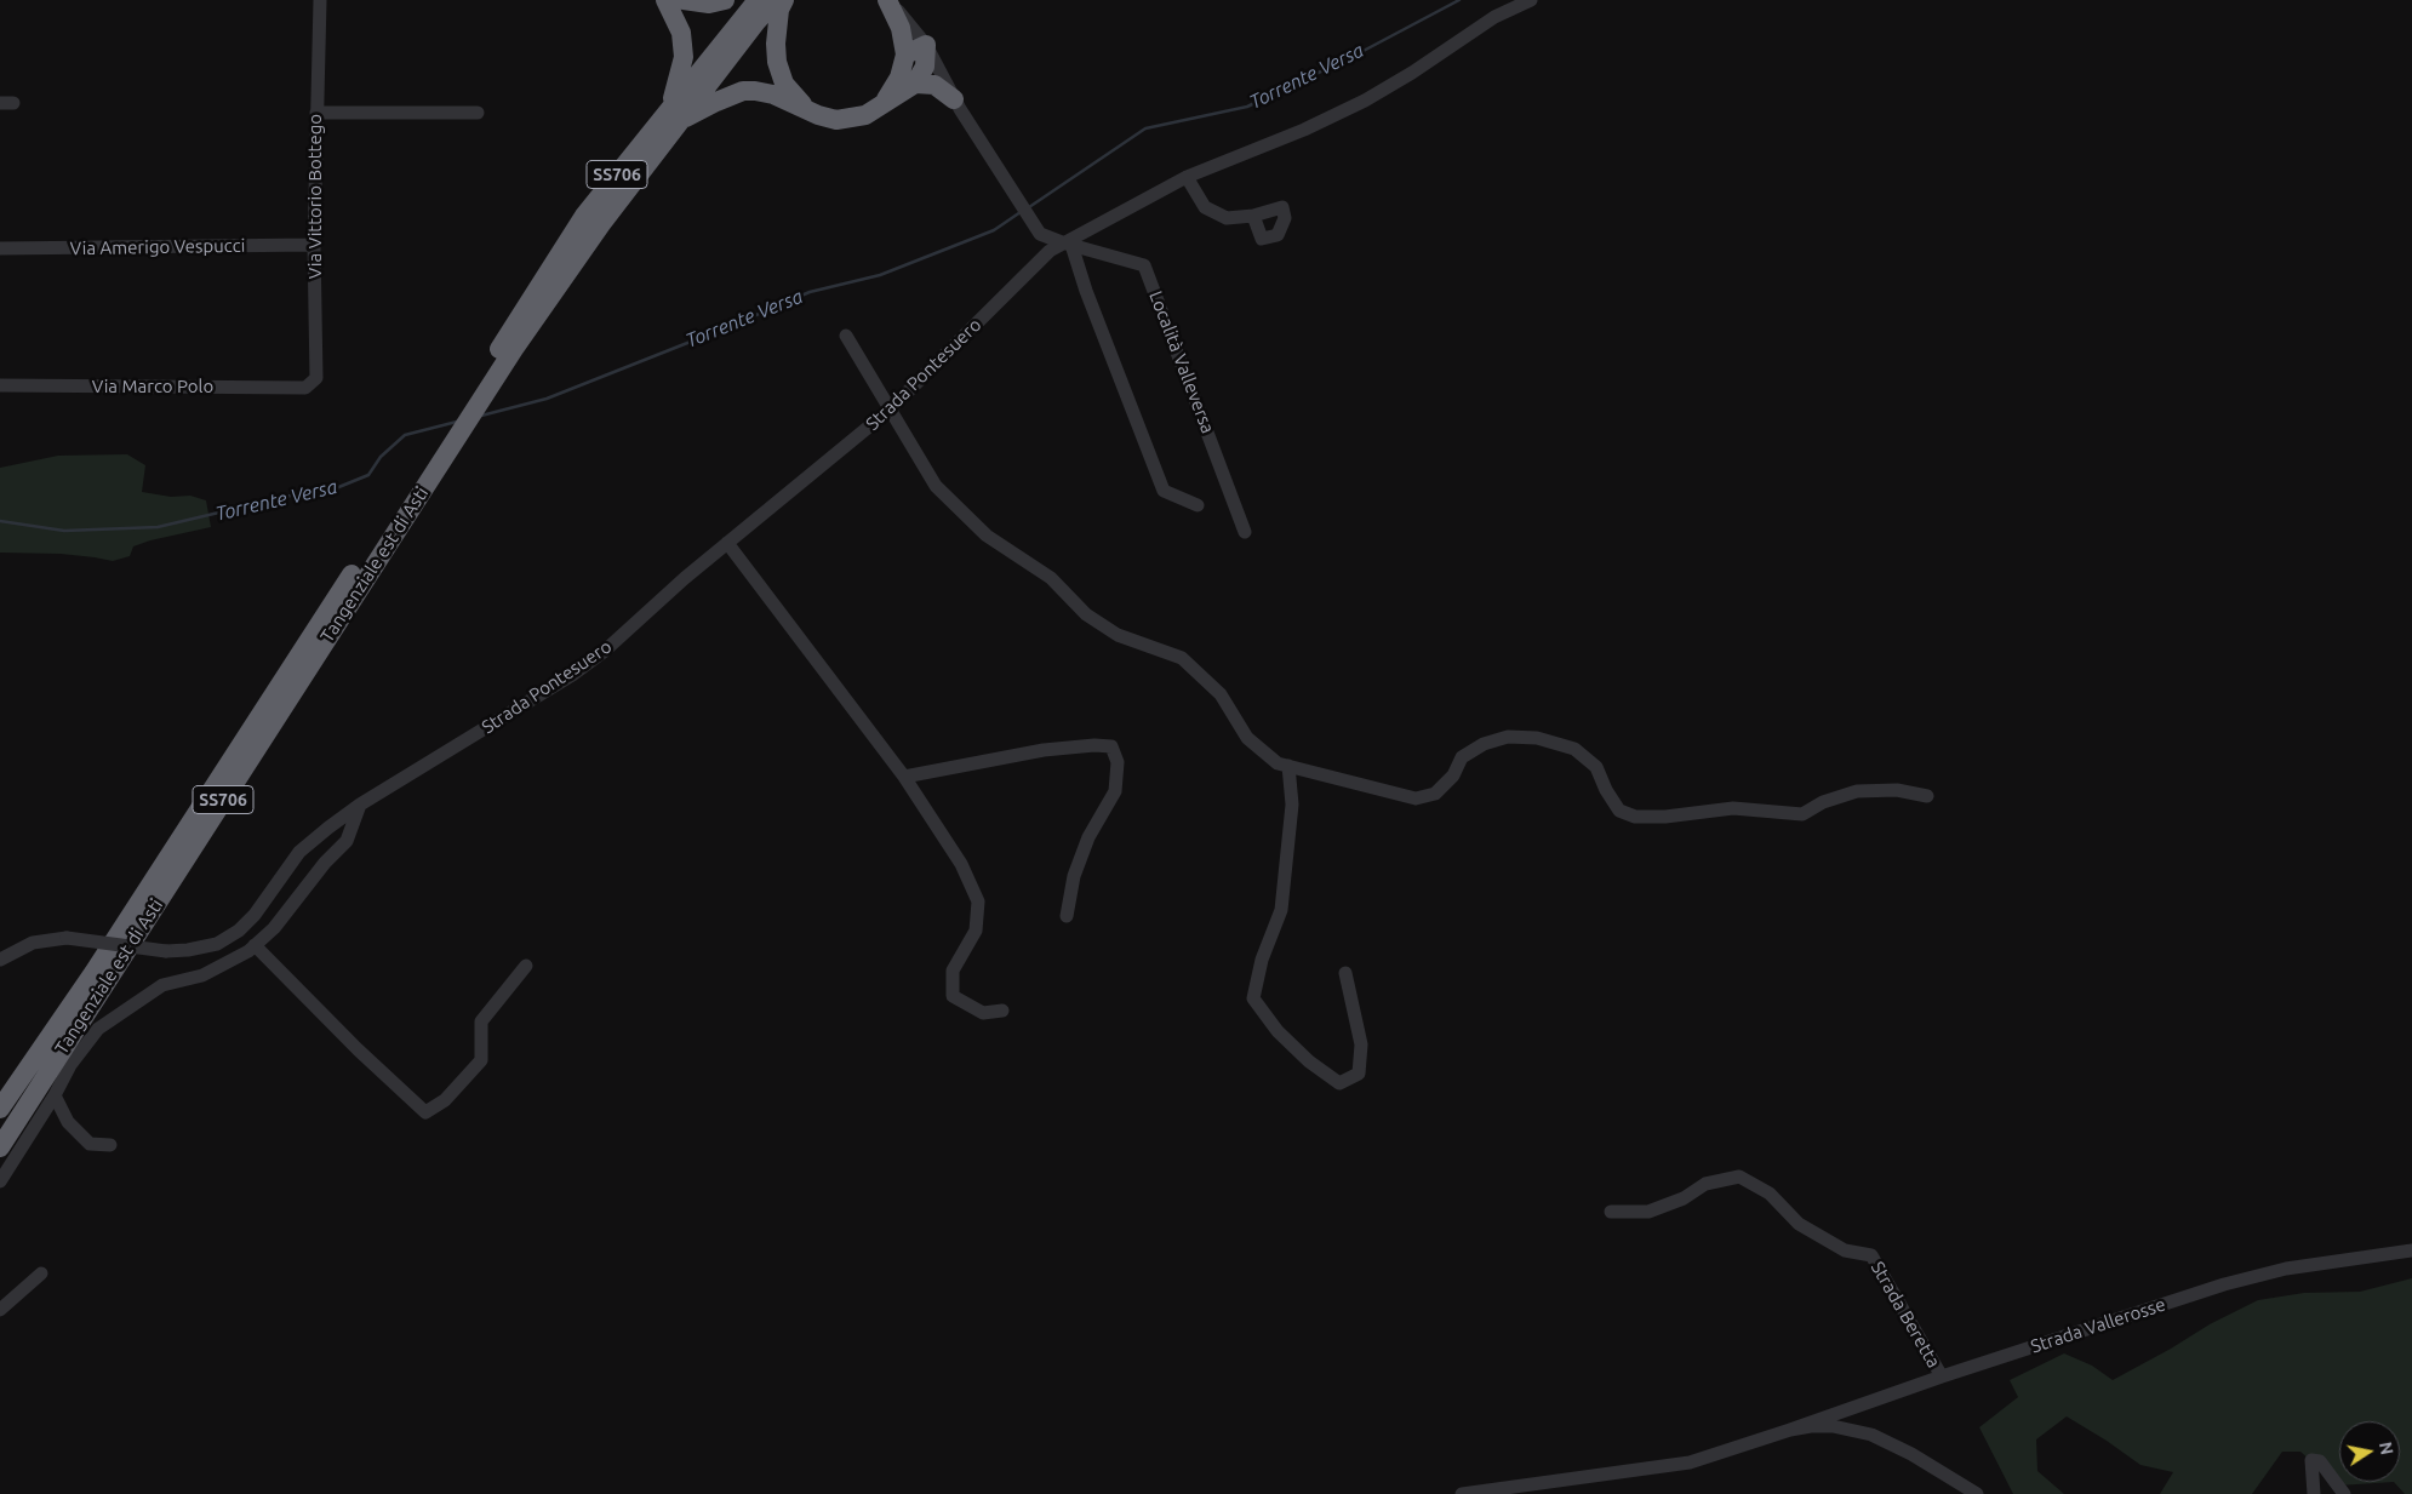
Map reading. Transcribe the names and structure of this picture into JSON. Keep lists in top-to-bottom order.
{
  "streets": {
    "highway": ["SS706", "Tangenziale est di Asti"],
    "street": [
      "Via Vittorio Bottego",
      "Via Amerigo Vespucci",
      "Località Valleversa",
      "Strada Pontesuero",
      "Via Marco Polo",
      "Strada Beretta",
      "Strada Vallerosse"
    ]
  },
  "crossings": [
    ["Via Vittorio Bottego", "Via Amerigo Vespucci"],
    ["Via Vittorio Bottego", "Via Marco Polo"],
    ["Località Valleversa", "Strada Pontesuero"],
    ["Strada Beretta", "Strada Vallerosse"]
  ],
  "water": ["Torrente Versa"],
  "north": "right"
}
